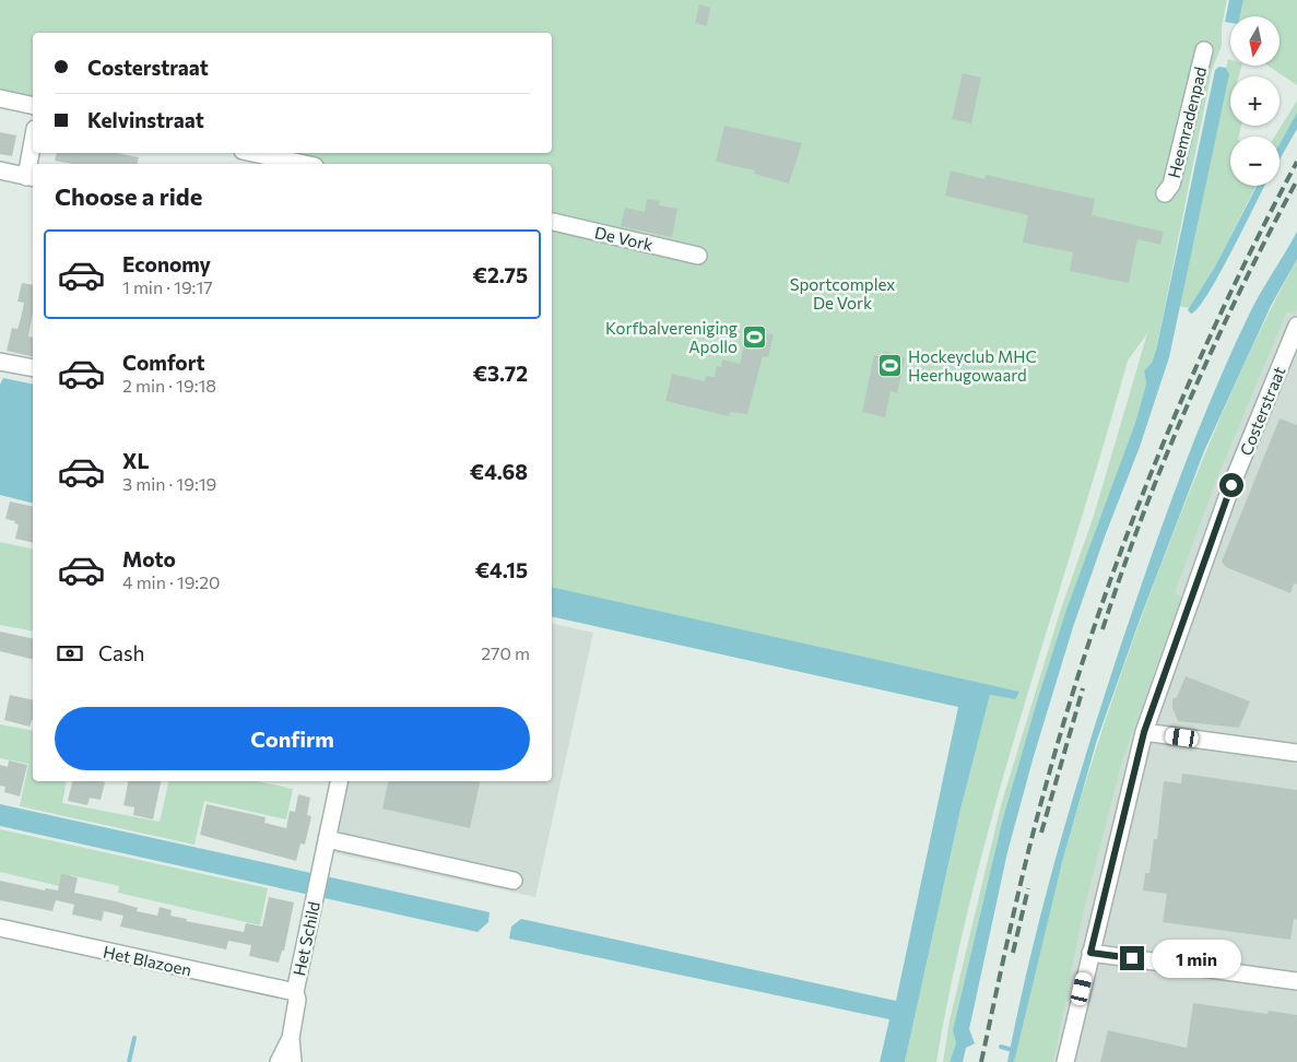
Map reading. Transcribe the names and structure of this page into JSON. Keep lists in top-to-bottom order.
{
  "streets": {
    "street": [
      "Heemradenpad",
      "De Vork",
      "Costerstraat",
      "Het Schild",
      "Het Blazoen"
    ]
  },
  "crossings": [
    ["Het Schild", "Het Blazoen"]
  ],
  "parks": ["Sportcomplex De Vork"],
  "places": {
    "sports": ["Korfbalvereniging Apollo", "Hockeyclub MHC Heerhugowaard"]
  },
  "north": "bottom",
  "page": {
    "map_buttons": ["+", "−"],
    "banner": ["Costerstraat", "Kelvinstraat"],
    "heading": "Choose a ride",
    "list": [
      {
        "name": "Economy",
        "note": "1 min · 19:17",
        "value": "€2.75"
      },
      {
        "name": "Comfort",
        "note": "2 min · 19:18",
        "value": "€3.72"
      },
      {
        "name": "XL",
        "note": "3 min · 19:19",
        "value": "€4.68"
      },
      {
        "name": "Moto",
        "note": "4 min · 19:20",
        "value": "€4.15"
      }
    ],
    "pay": ["Cash", "270 m"],
    "buttons": "Confirm",
    "bubble": "1 min"
  }
}
